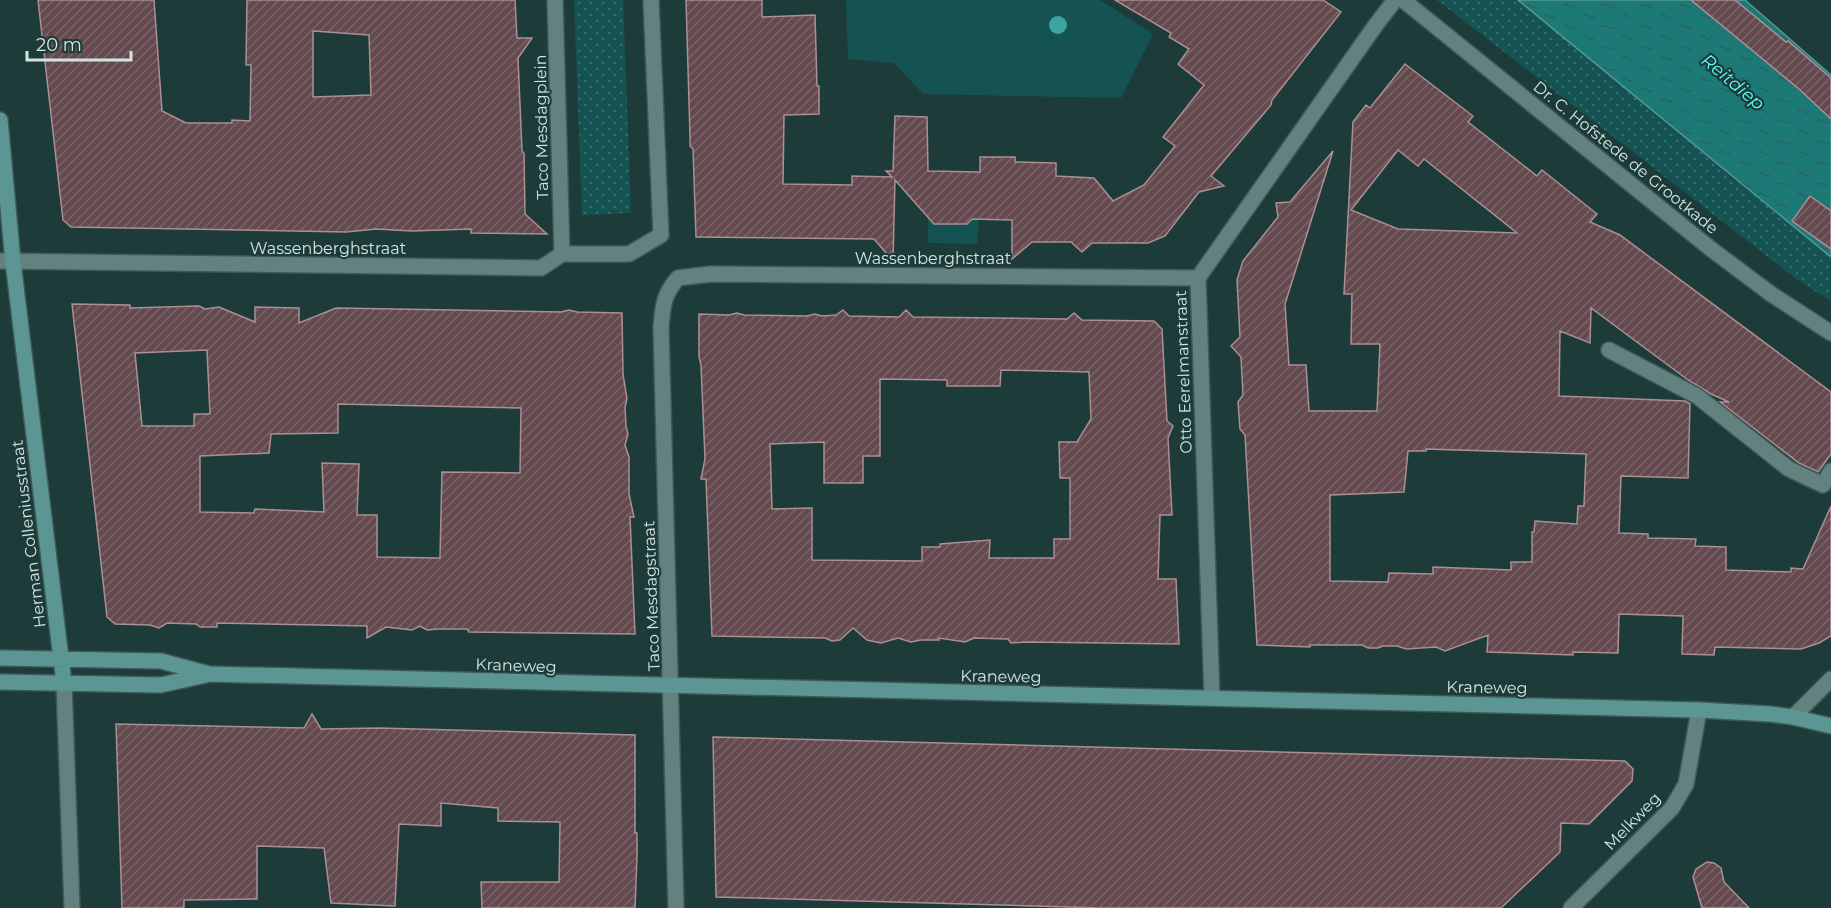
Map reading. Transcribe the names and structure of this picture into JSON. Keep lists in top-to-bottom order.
{
  "streets": {
    "street": [
      "Taco Mesdagplein",
      "Dr. C. Hofstede de Grootkade",
      "Wassenberghstraat",
      "Otto Eerelmanstraat",
      "Herman Colleniusstraat",
      "Taco Mesdagstraat",
      "Kraneweg",
      "Melkweg"
    ]
  },
  "crossings": [
    ["Taco Mesdagplein", "Wassenberghstraat"],
    ["Wassenberghstraat", "Otto Eerelmanstraat"],
    ["Wassenberghstraat", "Herman Colleniusstraat"],
    ["Wassenberghstraat", "Taco Mesdagstraat"],
    ["Otto Eerelmanstraat", "Kraneweg"],
    ["Herman Colleniusstraat", "Kraneweg"],
    ["Taco Mesdagstraat", "Kraneweg"],
    ["Kraneweg", "Melkweg"]
  ],
  "water": ["Reitdiep"],
  "scale_bar": "20 m"
}
